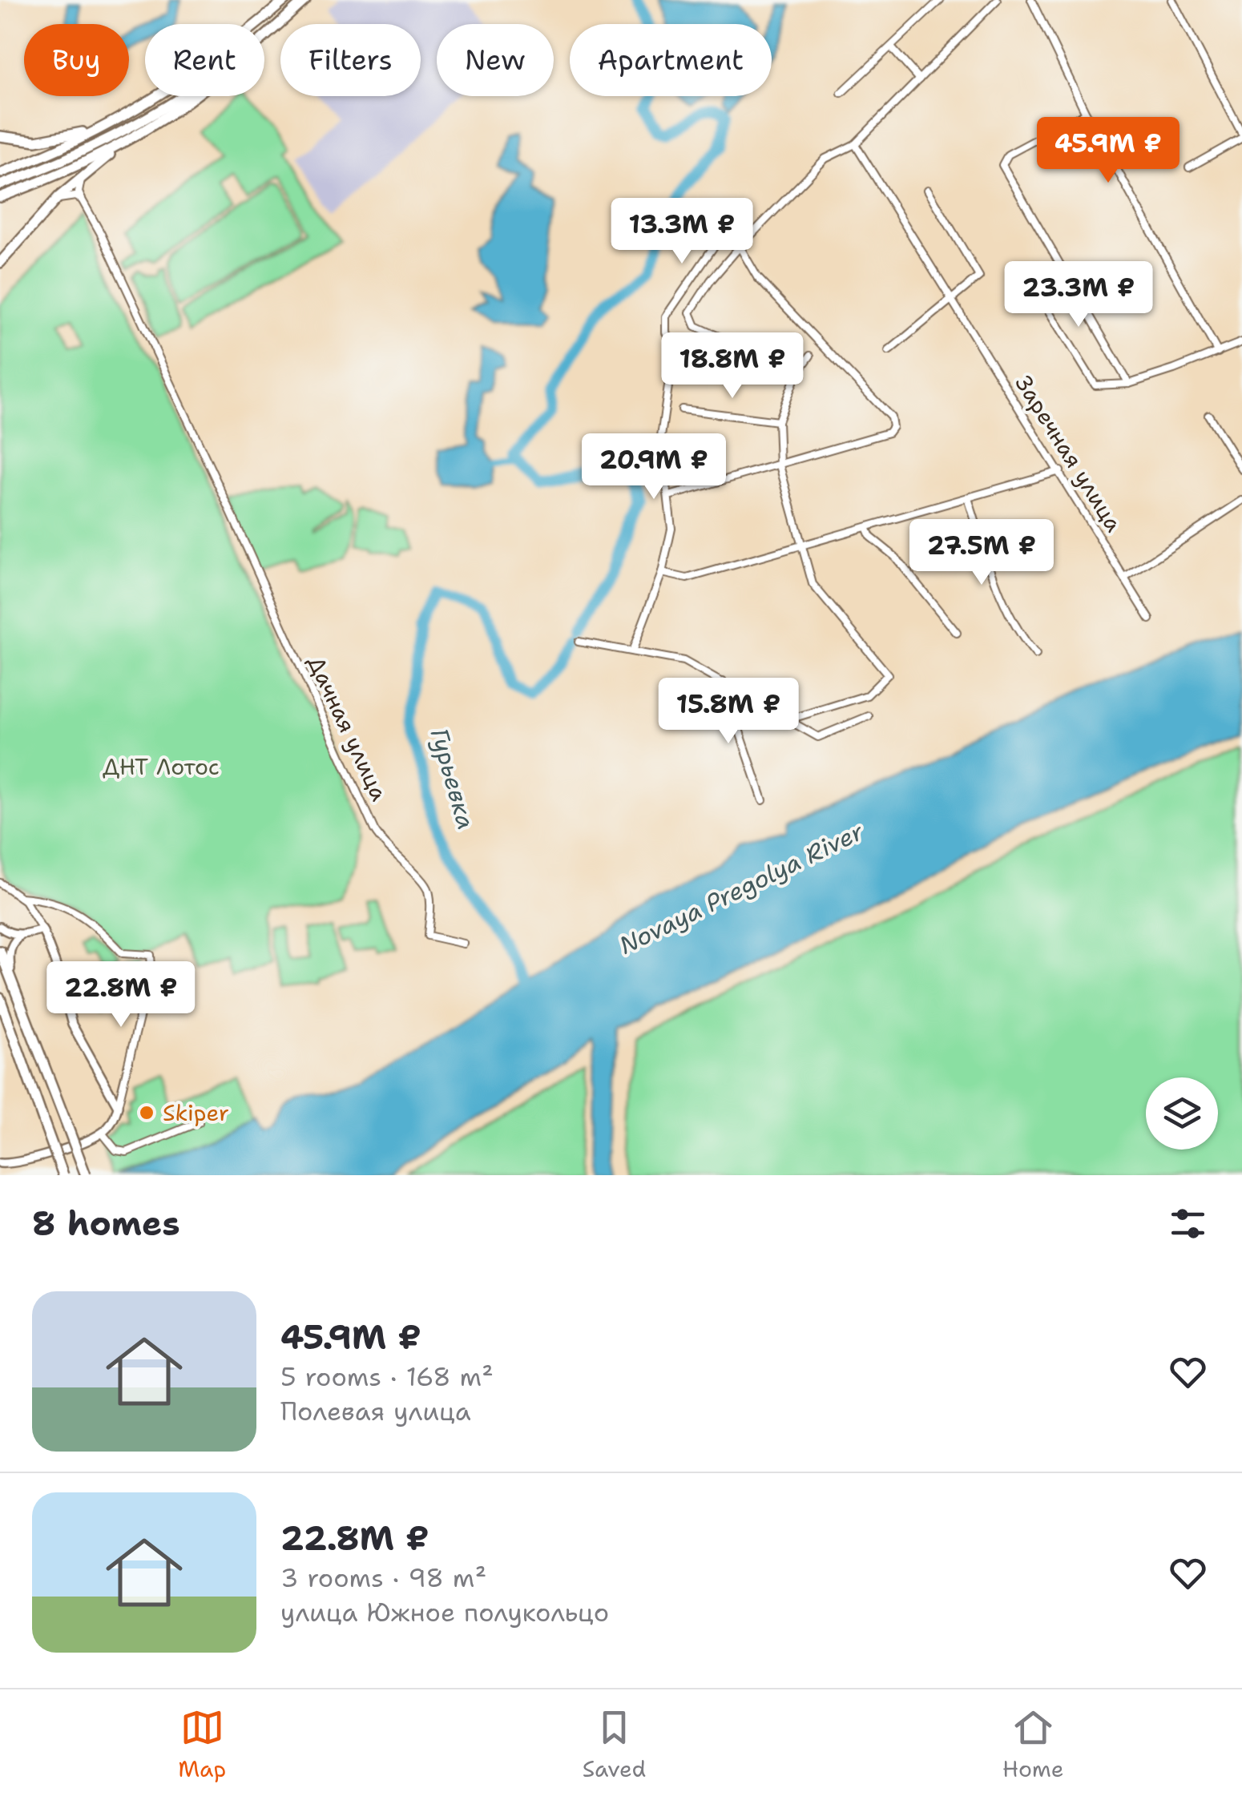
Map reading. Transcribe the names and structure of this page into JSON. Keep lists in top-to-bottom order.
{
  "streets": {
    "street": ["Заречная улица", "Дачная улица"]
  },
  "water": ["Гурьевка", "Novaya Pregolya River"],
  "parks": ["ДНТ Лотос"],
  "places": ["Skiper"],
  "page": {
    "chip": [
      "Buy",
      "Rent",
      "Filters",
      "New",
      "Apartment"
    ],
    "price": [
      "45.9M ₽",
      "13.3M ₽",
      "23.3M ₽",
      "18.8M ₽",
      "20.9M ₽",
      "27.5M ₽",
      "15.8M ₽",
      "22.8M ₽"
    ],
    "heading": "8 homes",
    "list": [
      {
        "name": "45.9M ₽",
        "note": "5 rooms · 168 m² · Полевая улица"
      },
      {
        "name": "22.8M ₽",
        "note": "3 rooms · 98 m² · улица Южное полукольцо"
      }
    ],
    "tabs": ["Map", "Saved", "Home"]
  }
}
